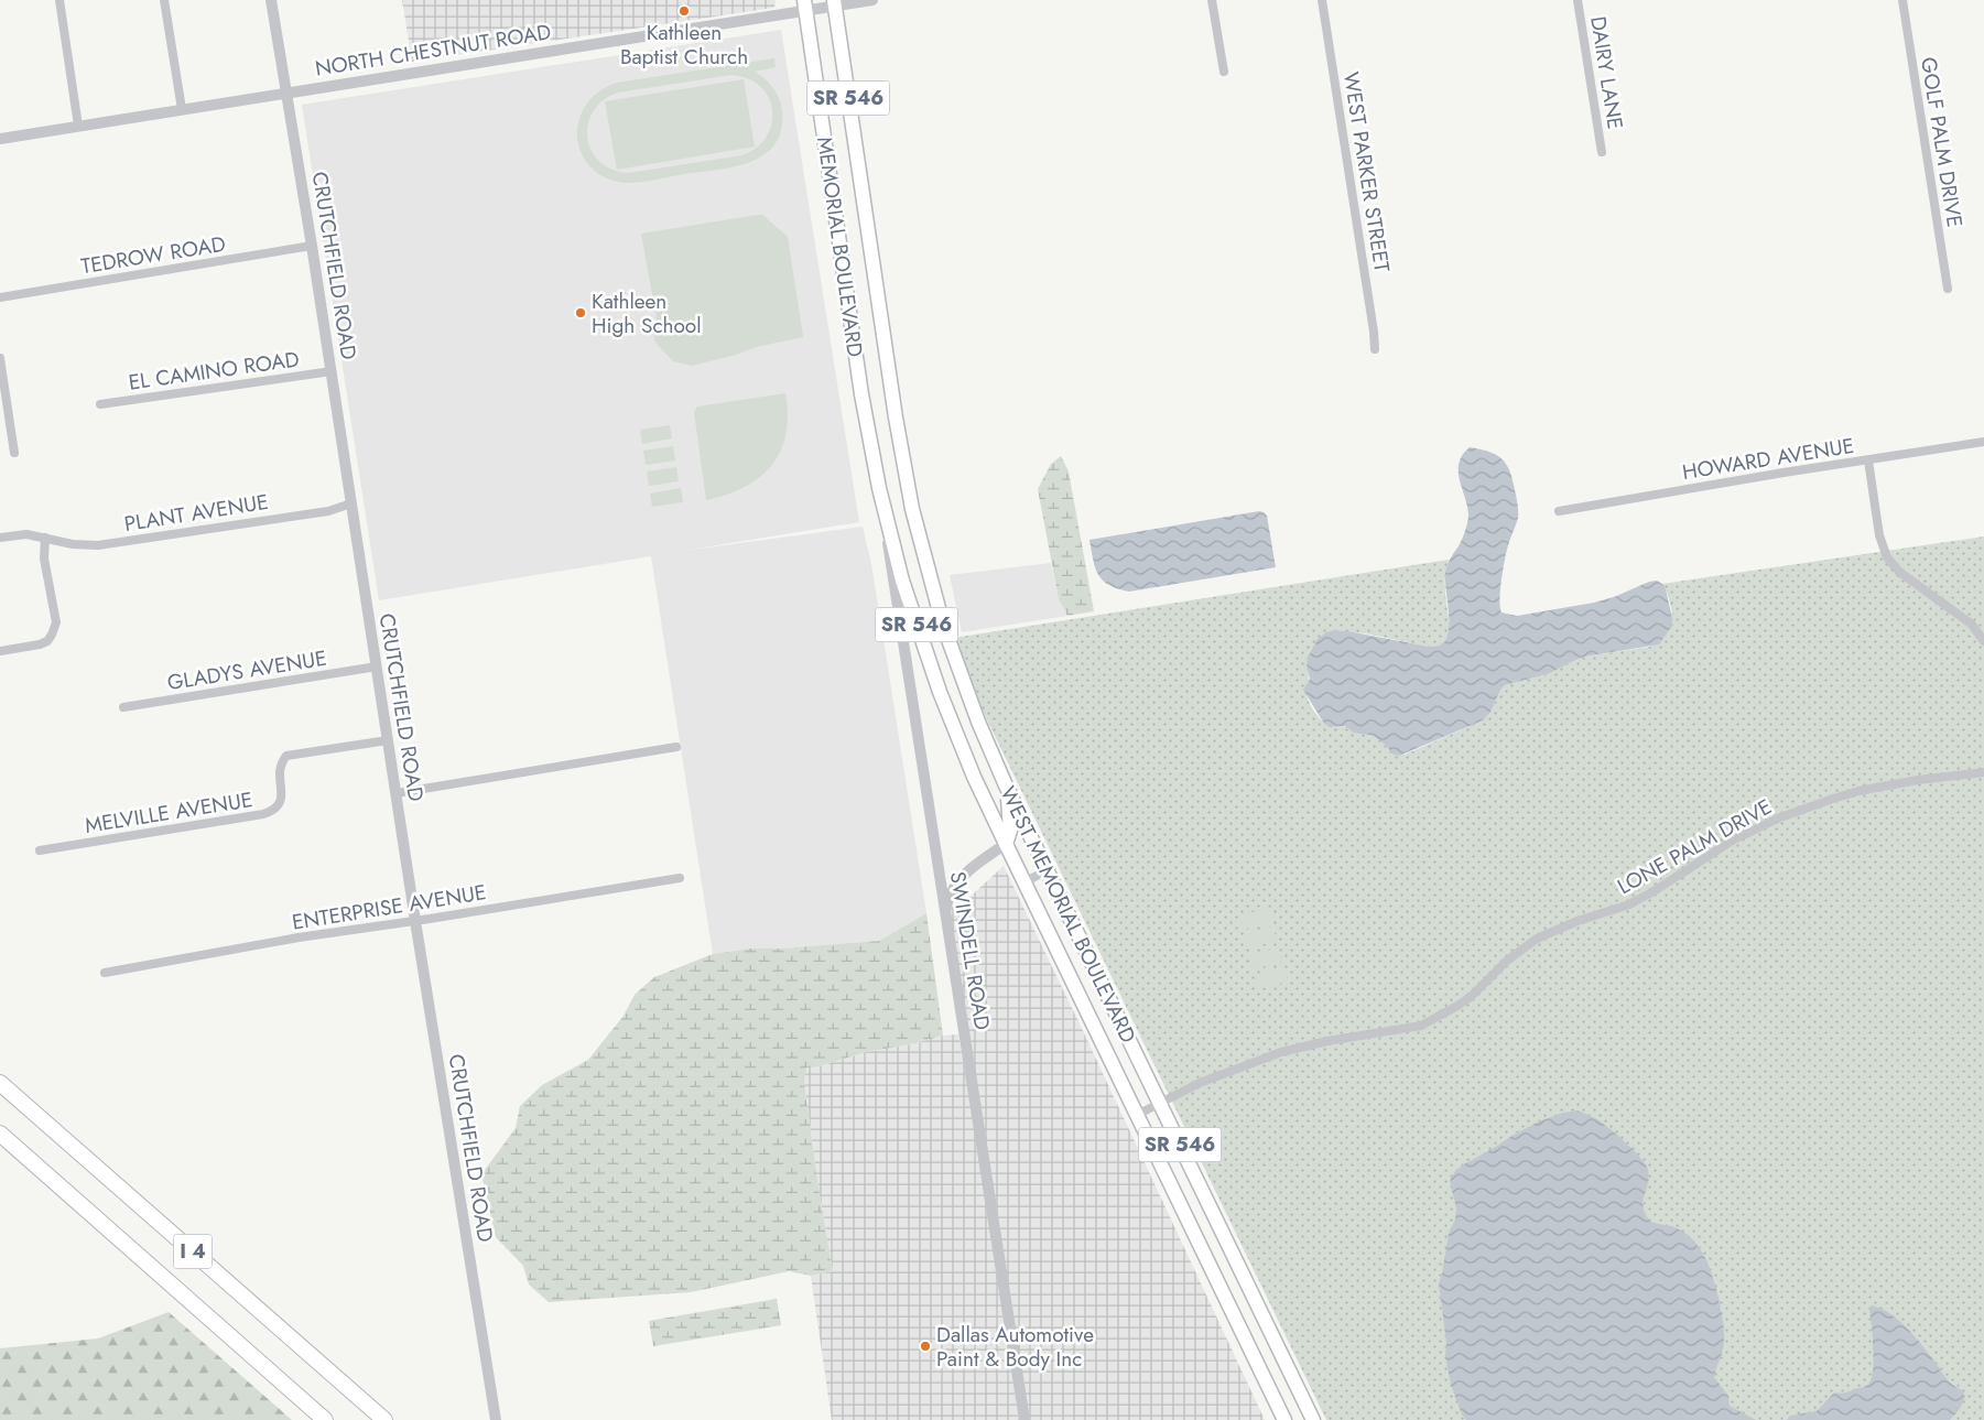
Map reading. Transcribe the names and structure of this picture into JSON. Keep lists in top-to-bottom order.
{
  "streets": {
    "highway": ["I 4"],
    "main road": ["SR 546", "MEMORIAL BOULEVARD", "WEST MEMORIAL BOULEVARD"],
    "street": [
      "NORTH CHESTNUT ROAD",
      "DAIRY LANE",
      "GOLF PALM DRIVE",
      "WEST PARKER STREET",
      "TEDROW ROAD",
      "CRUTCHFIELD ROAD",
      "EL CAMINO ROAD",
      "HOWARD AVENUE",
      "PLANT AVENUE",
      "GLADYS AVENUE",
      "MELVILLE AVENUE",
      "LONE PALM DRIVE",
      "ENTERPRISE AVENUE",
      "SWINDELL ROAD"
    ]
  },
  "crossings": [
    ["NORTH CHESTNUT ROAD", "MEMORIAL BOULEVARD"],
    ["NORTH CHESTNUT ROAD", "CRUTCHFIELD ROAD"],
    ["MEMORIAL BOULEVARD", "WEST MEMORIAL BOULEVARD"],
    ["TEDROW ROAD", "CRUTCHFIELD ROAD"],
    ["CRUTCHFIELD ROAD", "EL CAMINO ROAD"],
    ["CRUTCHFIELD ROAD", "PLANT AVENUE"],
    ["CRUTCHFIELD ROAD", "GLADYS AVENUE"],
    ["CRUTCHFIELD ROAD", "MELVILLE AVENUE"],
    ["CRUTCHFIELD ROAD", "ENTERPRISE AVENUE"],
    ["LONE PALM DRIVE", "WEST MEMORIAL BOULEVARD"],
    ["WEST MEMORIAL BOULEVARD", "SWINDELL ROAD"]
  ],
  "places": ["Kathleen Baptist Church", "Kathleen High School", "Dallas Automotive Paint & Body Inc"]
}
